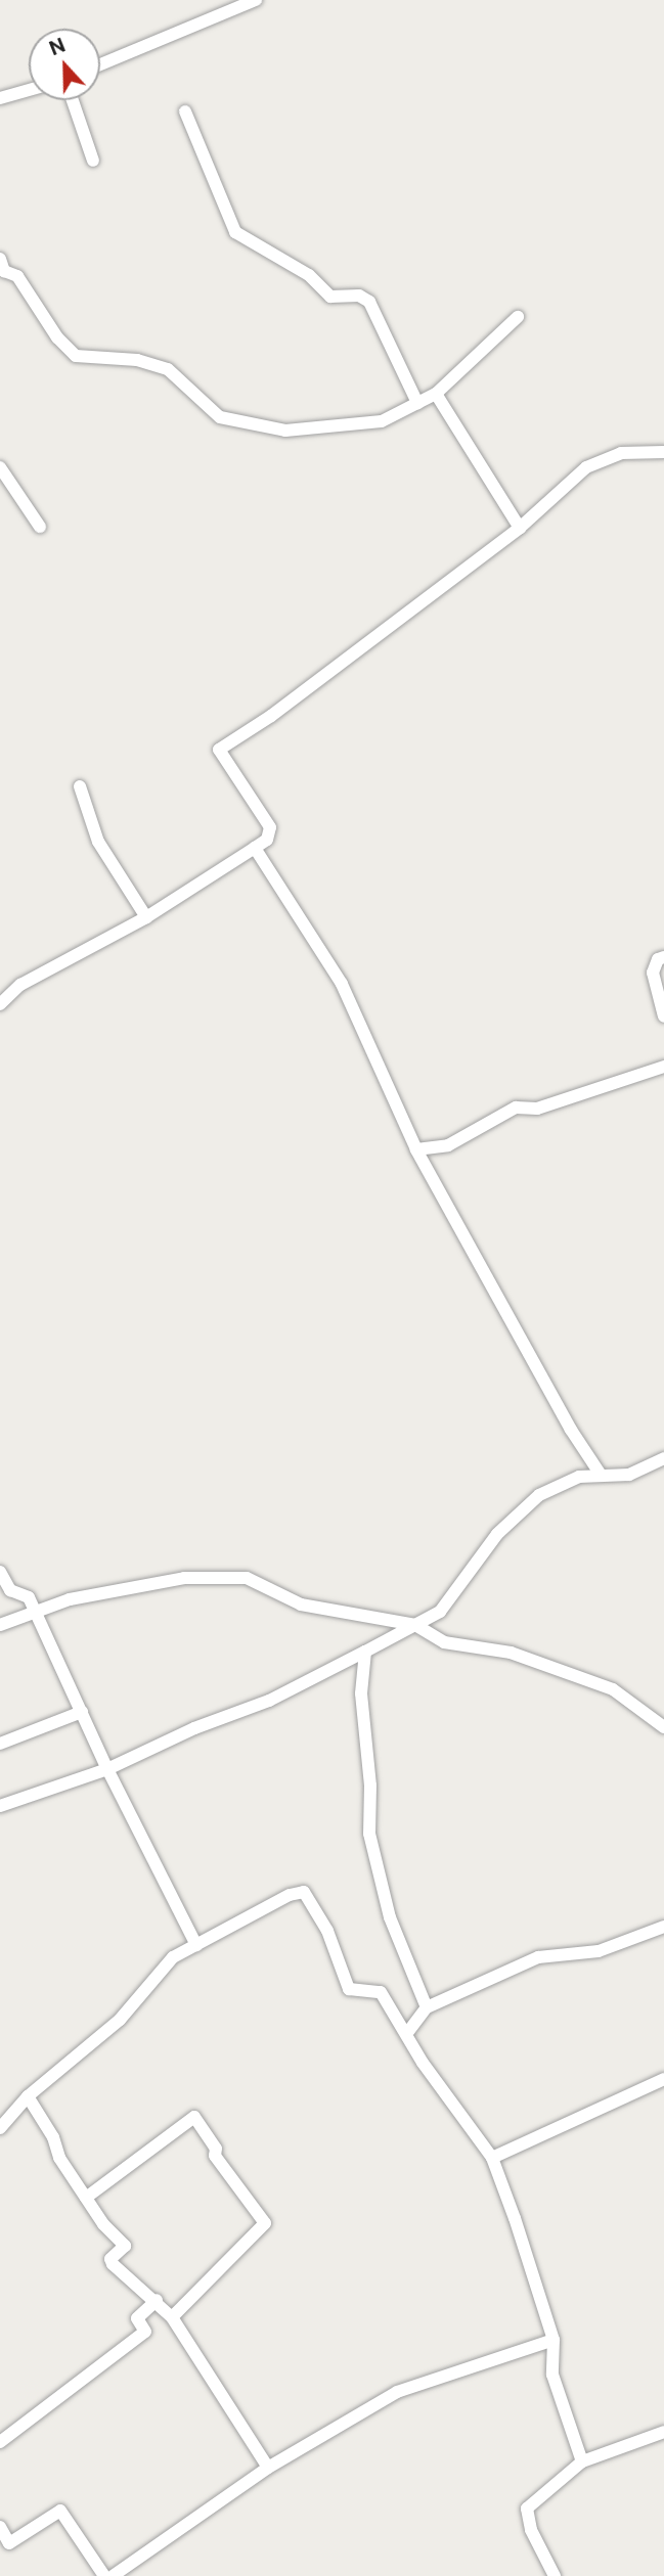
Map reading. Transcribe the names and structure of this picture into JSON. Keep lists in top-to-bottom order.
{
  "north": "top"
}
